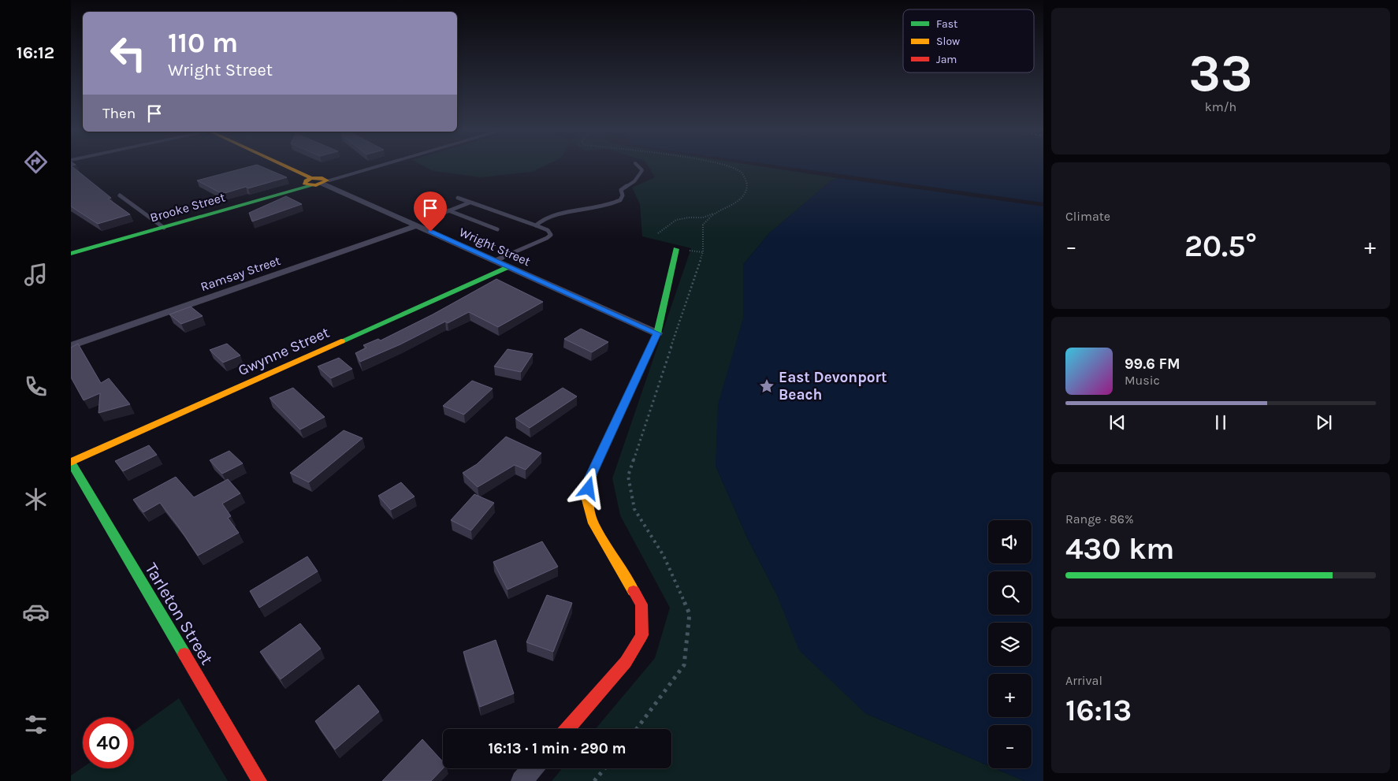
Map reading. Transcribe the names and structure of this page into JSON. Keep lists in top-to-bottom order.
{
  "streets": {
    "street": [
      "Brooke Street",
      "Wright Street",
      "Ramsay Street",
      "Gwynne Street",
      "Tarleton Street"
    ]
  },
  "crossings": [
    ["Wright Street", "Ramsay Street"],
    ["Wright Street", "Gwynne Street"],
    ["Gwynne Street", "Tarleton Street"]
  ],
  "places": {
    "place": ["East Devonport Beach"]
  },
  "legend": ["Fast", "Slow", "Jam"],
  "page": {
    "tabs": "16:12",
    "tile": [
      ["33", "km/h"],
      "Climate",
      ["Range · 86%", "430 km"],
      ["Arrival", "16:13"]
    ],
    "turn": ["110 m", "Wright Street"],
    "then": "Then",
    "heat": ["−", "20.5°", "+"],
    "song": ["99.6 FM", "Music"],
    "map_buttons": ["+", "−"],
    "limit": "40",
    "trip": "16:13 · 1 min · 290 m"
  }
}
